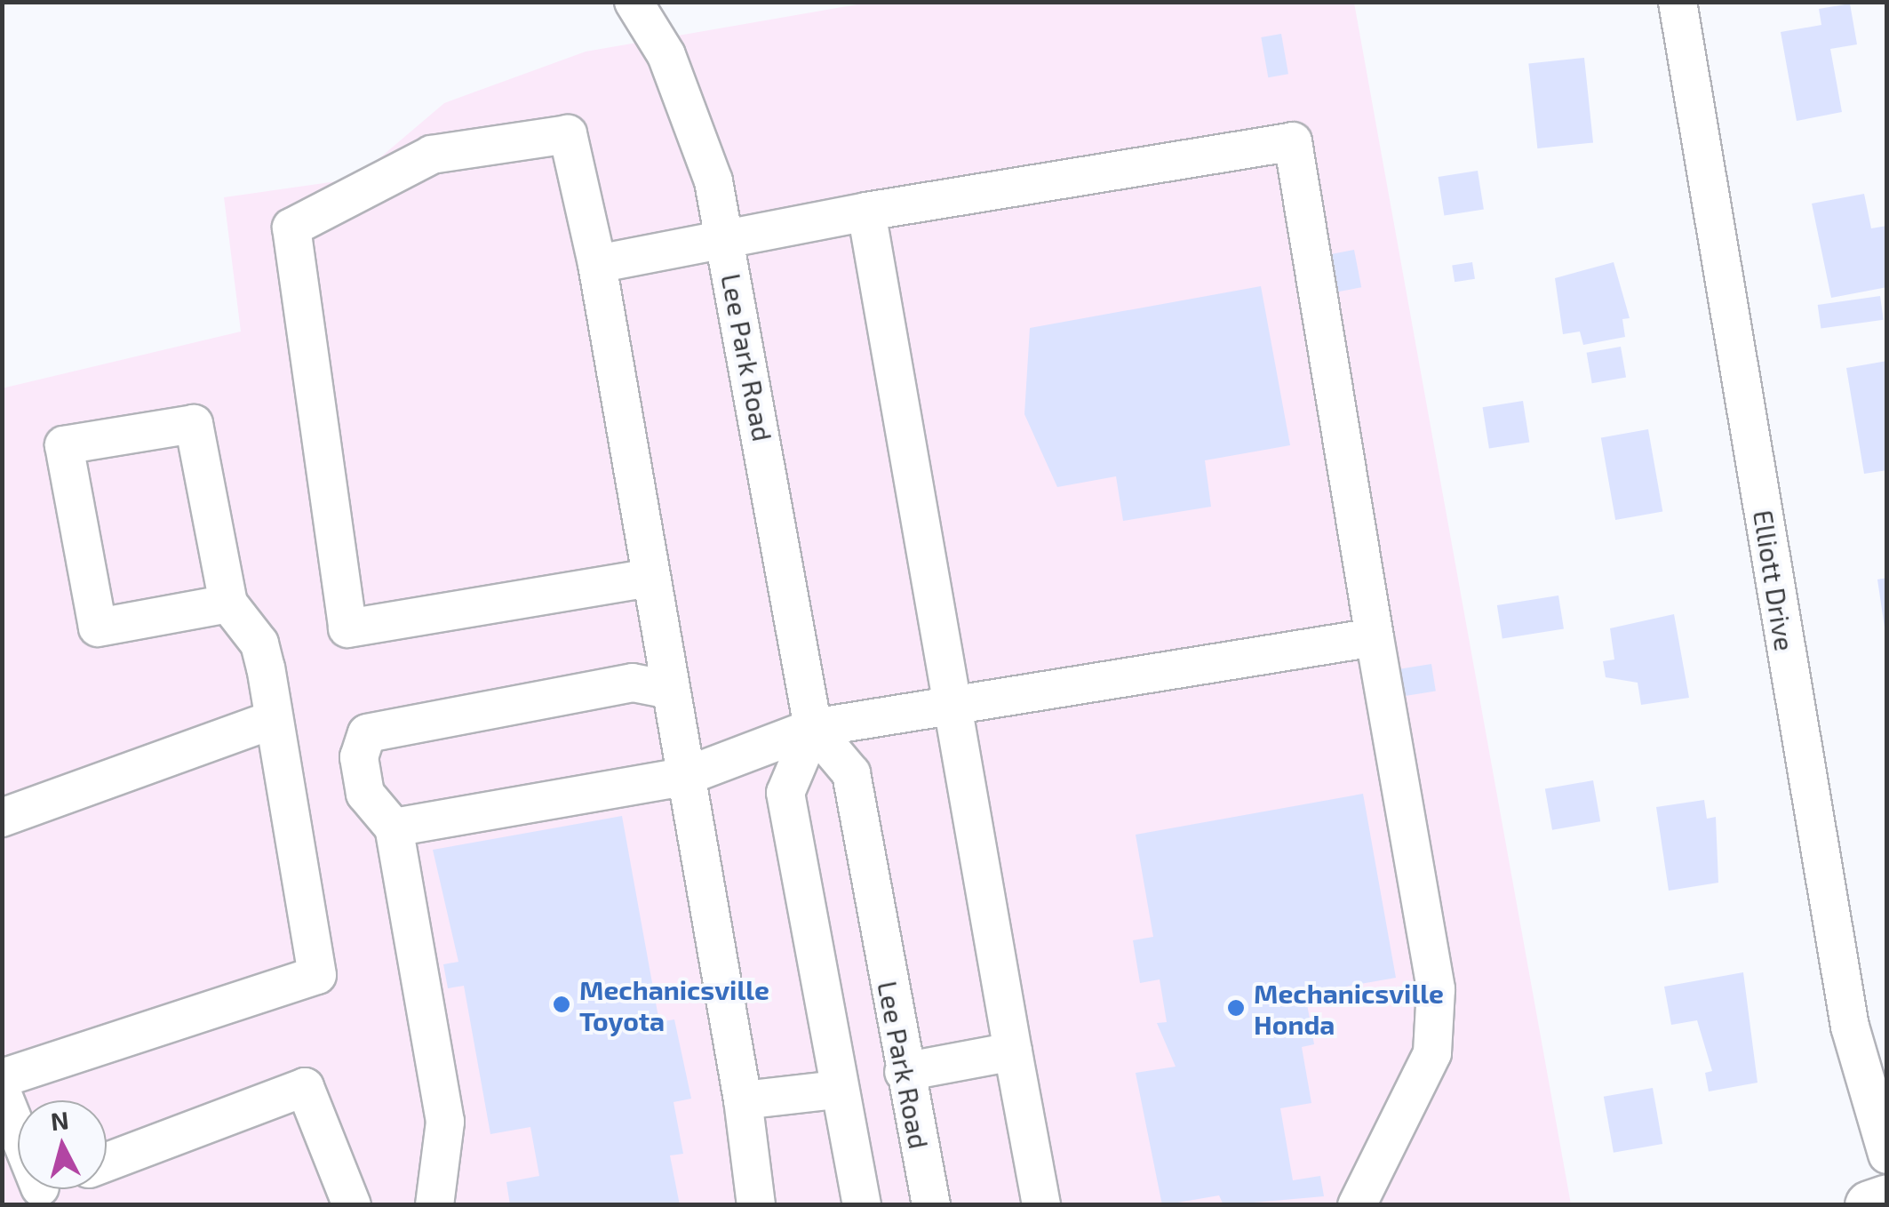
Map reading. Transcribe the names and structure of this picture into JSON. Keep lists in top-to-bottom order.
{
  "streets": {
    "street": ["Lee Park Road", "Elliott Drive"]
  },
  "places": ["Mechanicsville Toyota", "Mechanicsville Honda"],
  "north": "top"
}
